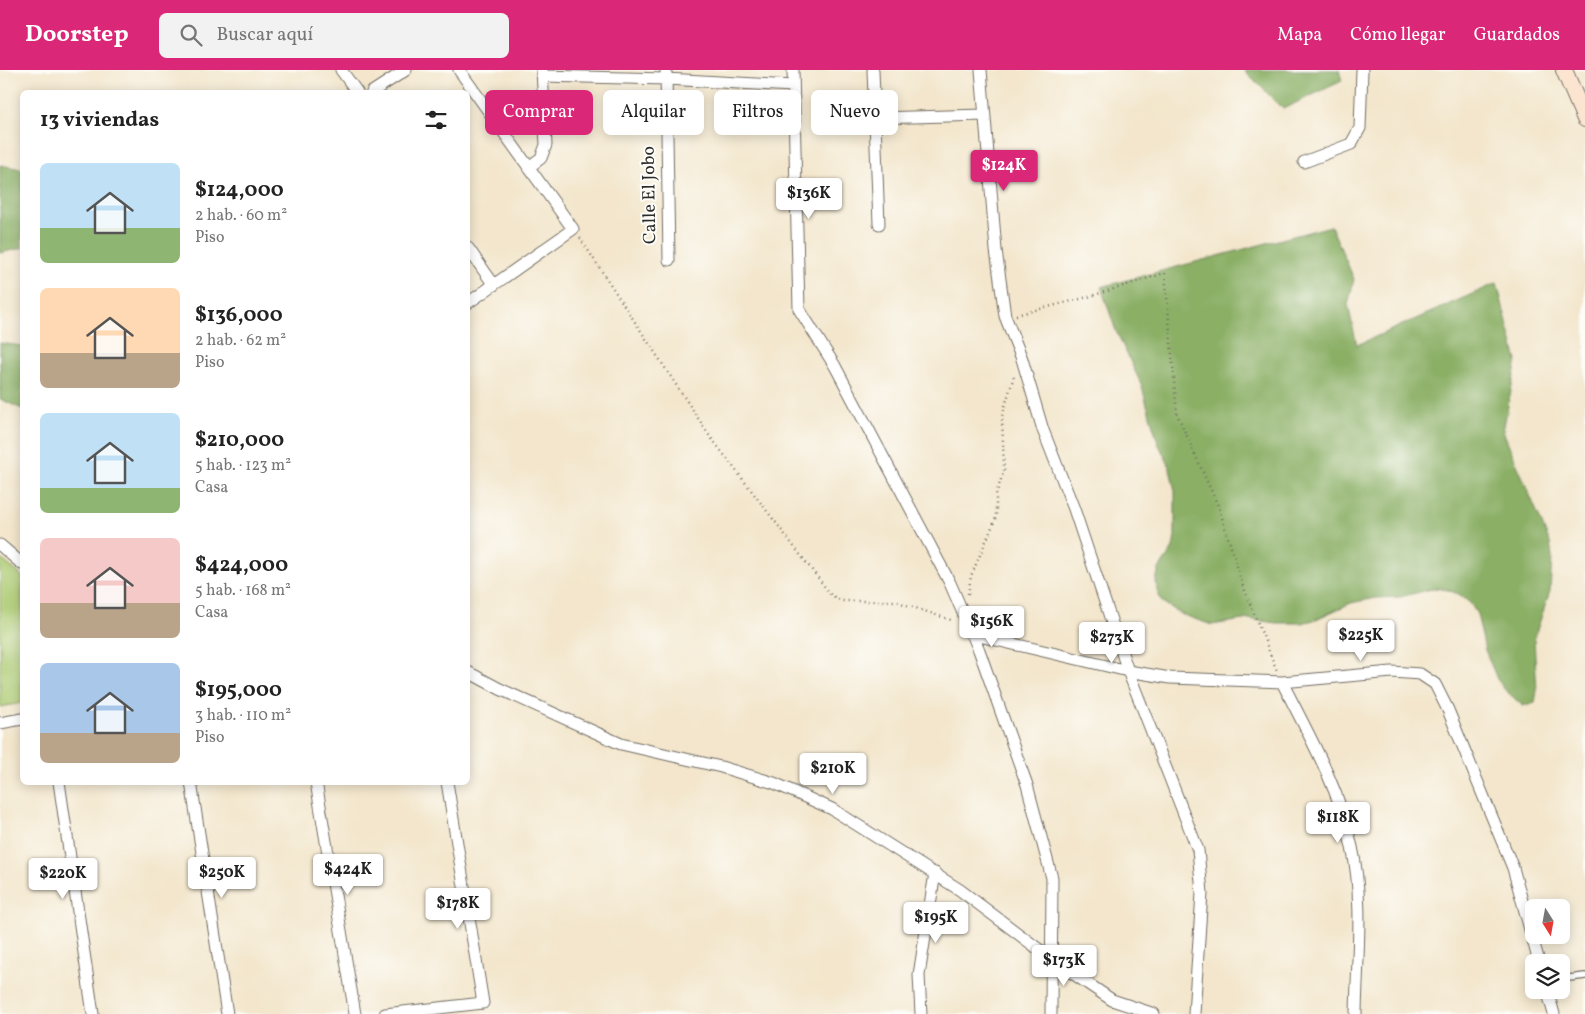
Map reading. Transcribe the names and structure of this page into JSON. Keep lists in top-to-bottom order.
{
  "streets": {
    "street": ["Calle El Jobo"]
  },
  "north": "bottom",
  "page": {
    "header": "Doorstep",
    "search": "Buscar aquí",
    "nav": ["Mapa", "Cómo llegar", "Guardados"],
    "chip": [
      "Comprar",
      "Alquilar",
      "Filtros",
      "Nuevo"
    ],
    "heading": "13 viviendas",
    "price": [
      "$124K",
      "$136K",
      "$156K",
      "$225K",
      "$273K",
      "$210K",
      "$118K",
      "$424K",
      "$250K",
      "$220K",
      "$178K",
      "$195K",
      "$173K"
    ],
    "list": [
      {
        "name": "$124,000",
        "note": "2 hab. · 60 m² · Piso"
      },
      {
        "name": "$136,000",
        "note": "2 hab. · 62 m² · Piso"
      },
      {
        "name": "$210,000",
        "note": "5 hab. · 123 m² · Casa"
      },
      {
        "name": "$424,000",
        "note": "5 hab. · 168 m² · Casa"
      },
      {
        "name": "$195,000",
        "note": "3 hab. · 110 m² · Piso"
      }
    ]
  }
}
